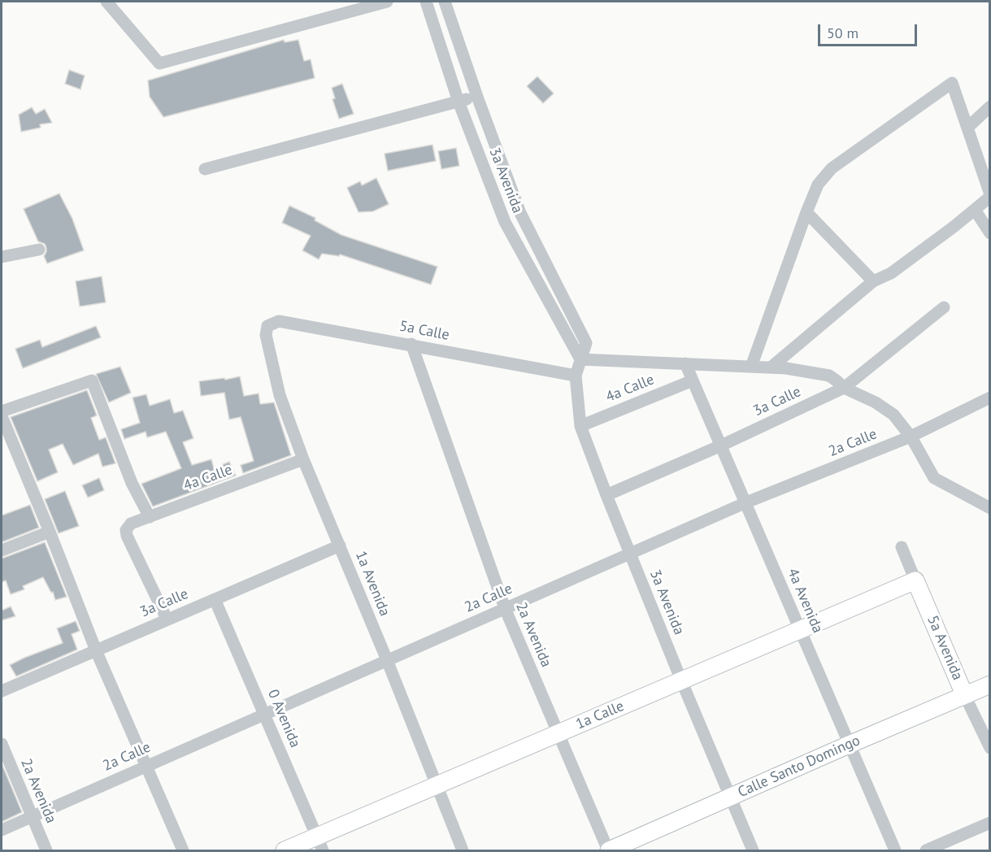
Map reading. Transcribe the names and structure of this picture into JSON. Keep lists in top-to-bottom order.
{
  "streets": {
    "main road": ["5a Avenida", "1a Calle", "Calle Santo Domingo"],
    "street": [
      "3a Avenida",
      "5a Calle",
      "4a Calle",
      "3a Calle",
      "2a Calle",
      "1a Avenida",
      "4a Avenida",
      "2a Avenida",
      "0 Avenida"
    ]
  },
  "crossings": [
    ["3a Avenida", "5a Calle"],
    ["3a Avenida", "4a Calle"],
    ["3a Avenida", "3a Calle"],
    ["3a Avenida", "2a Calle"],
    ["3a Avenida", "1a Calle"],
    ["3a Avenida", "Calle Santo Domingo"],
    ["5a Calle", "1a Avenida"],
    ["5a Calle", "2a Avenida"],
    ["4a Calle", "3a Calle"],
    ["4a Calle", "1a Avenida"],
    ["4a Calle", "4a Avenida"],
    ["3a Calle", "1a Avenida"],
    ["3a Calle", "4a Avenida"],
    ["3a Calle", "0 Avenida"],
    ["2a Calle", "1a Avenida"],
    ["2a Calle", "4a Avenida"],
    ["2a Calle", "2a Avenida"],
    ["2a Calle", "0 Avenida"],
    ["1a Avenida", "1a Calle"],
    ["4a Avenida", "1a Calle"],
    ["4a Avenida", "Calle Santo Domingo"],
    ["2a Avenida", "1a Calle"],
    ["2a Avenida", "Calle Santo Domingo"],
    ["5a Avenida", "1a Calle"],
    ["5a Avenida", "Calle Santo Domingo"],
    ["1a Calle", "0 Avenida"]
  ],
  "scale_bar": "50 m"
}
